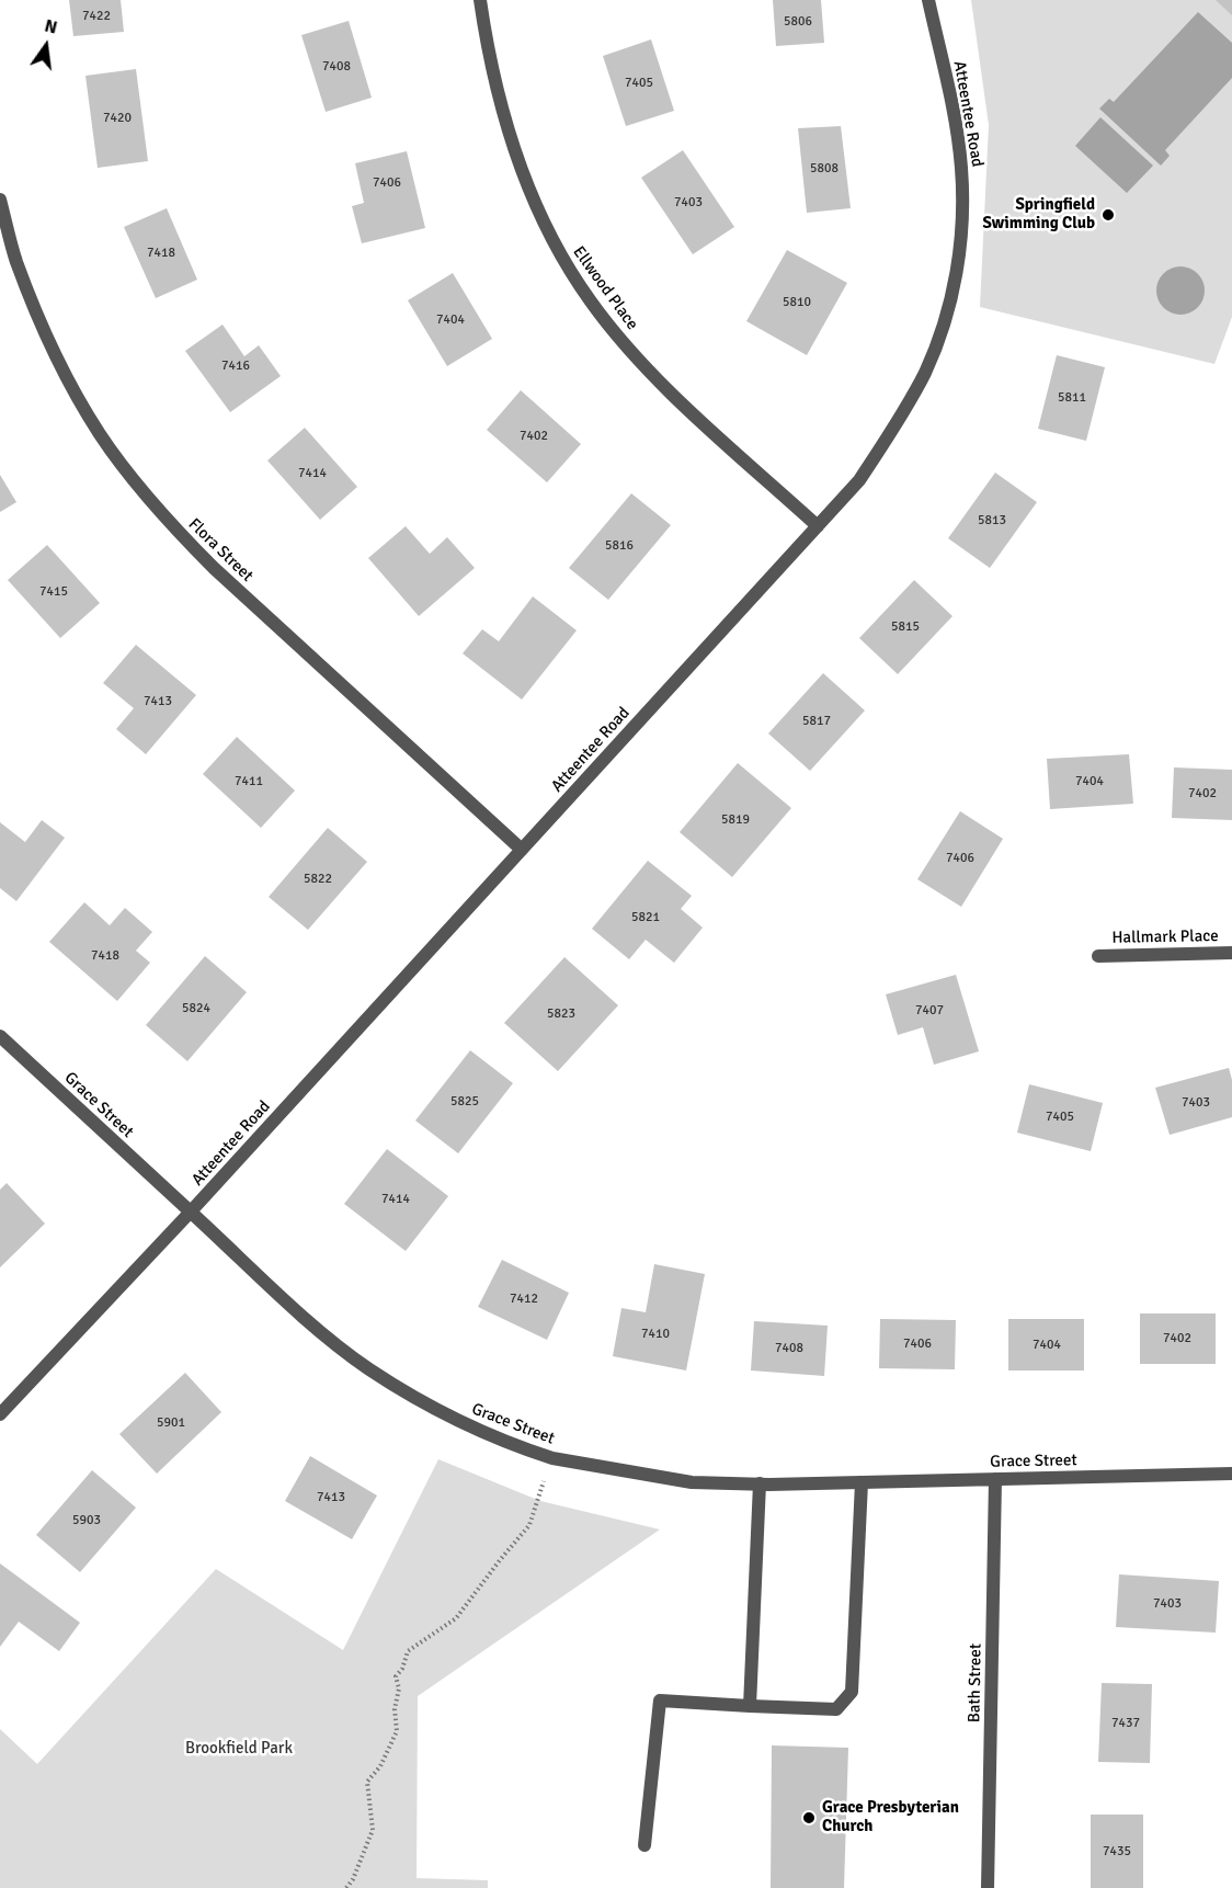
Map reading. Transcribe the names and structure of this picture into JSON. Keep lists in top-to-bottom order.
{
  "streets": {
    "street": [
      "Atteentee Road",
      "Ellwood Place",
      "Flora Street",
      "Hallmark Place",
      "Grace Street",
      "Bath Street"
    ]
  },
  "crossings": [
    ["Atteentee Road", "Ellwood Place"],
    ["Atteentee Road", "Flora Street"],
    ["Atteentee Road", "Grace Street"],
    ["Grace Street", "Bath Street"]
  ],
  "parks": ["Brookfield Park"],
  "places": ["Springfield Swimming Club", "Grace Presbyterian Church"],
  "house_numbers": [
    "7422",
    "5806",
    "7408",
    "7405",
    "7420",
    "5808",
    "7406",
    "7403",
    "7418",
    "5810",
    "7404",
    "7416",
    "5811",
    "7402",
    "7414",
    "5813",
    "5816",
    "7415",
    "5815",
    "7413",
    "5817",
    "7411",
    "7404",
    "7402",
    "5819",
    "7406",
    "5822",
    "5821",
    "7418",
    "5824",
    "7407",
    "5823",
    "5825",
    "7403",
    "7405",
    "7414",
    "7412",
    "7410",
    "7402",
    "7406",
    "7404",
    "7408",
    "5901",
    "7413",
    "5903",
    "7403",
    "7437",
    "7435"
  ],
  "north": "top"
}
